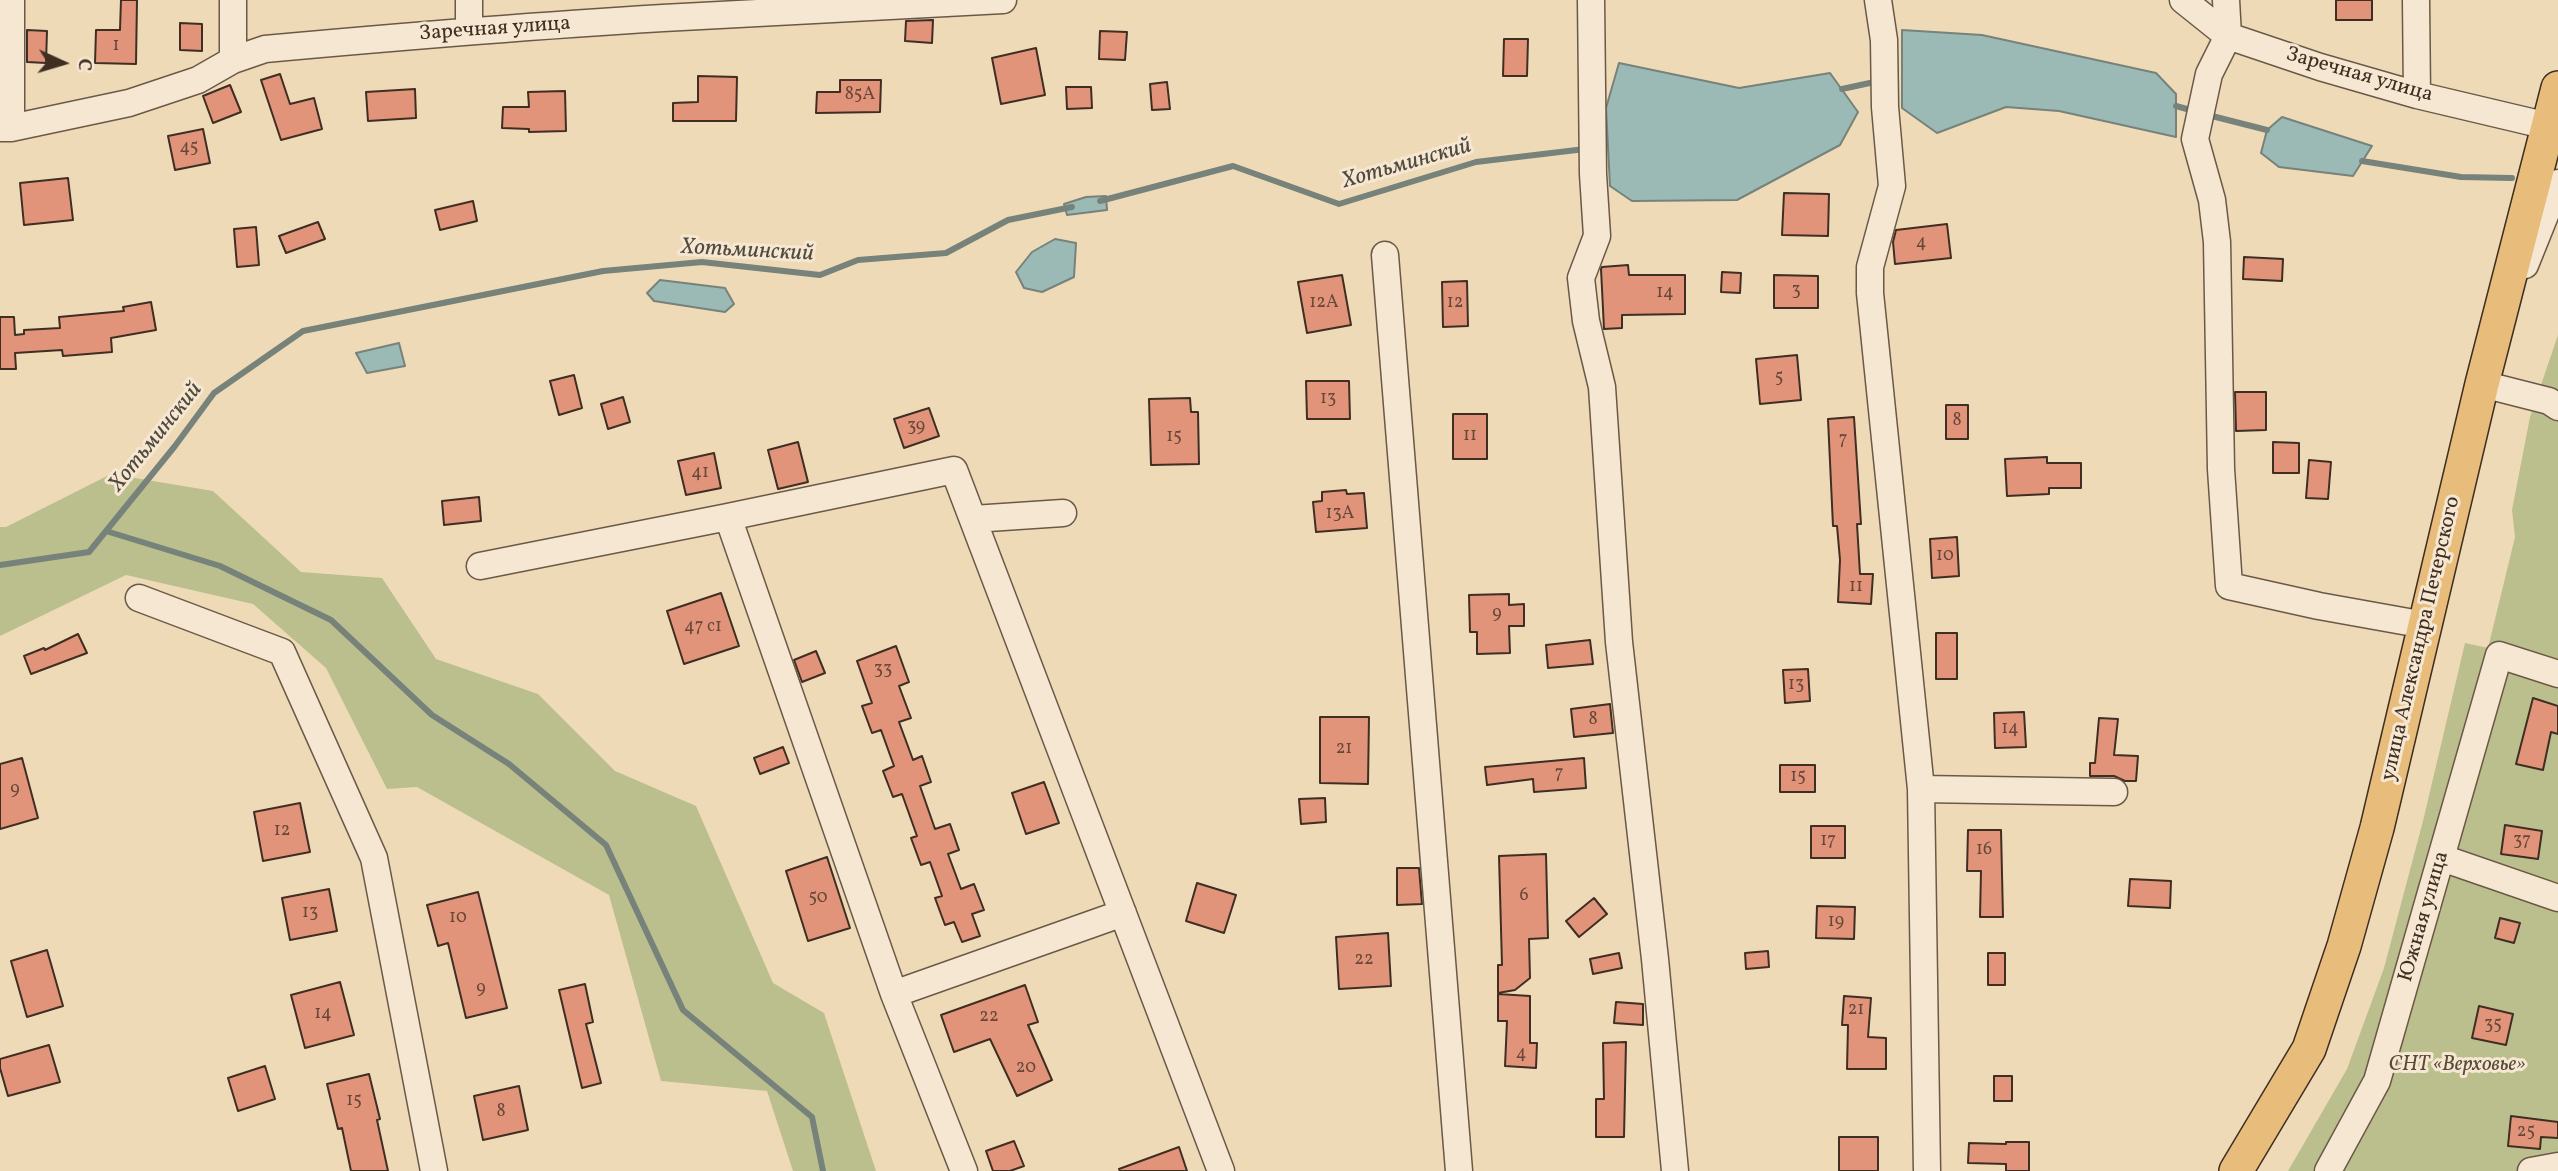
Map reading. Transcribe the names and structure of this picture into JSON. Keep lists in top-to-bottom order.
{
  "streets": {
    "main road": ["улица Александра Печерского"],
    "street": ["Заречная улица", "Южная улица"]
  },
  "crossings": [
    ["Заречная улица", "улица Александра Печерского"]
  ],
  "water": ["Хотьминский"],
  "parks": ["СНТ «Верховье»"],
  "house_numbers": [
    "1",
    "85А",
    "45",
    "4",
    "3",
    "14",
    "12А",
    "12",
    "5",
    "13",
    "8",
    "39",
    "11",
    "15",
    "7",
    "41",
    "13А",
    "10",
    "11",
    "9",
    "47 с1",
    "33",
    "13",
    "8",
    "14",
    "21",
    "7",
    "15",
    "9",
    "12",
    "17",
    "37",
    "16",
    "6",
    "50",
    "13",
    "10",
    "19",
    "22",
    "9",
    "21",
    "14",
    "22",
    "35",
    "4",
    "20",
    "15",
    "8",
    "25"
  ],
  "north": "right"
}
